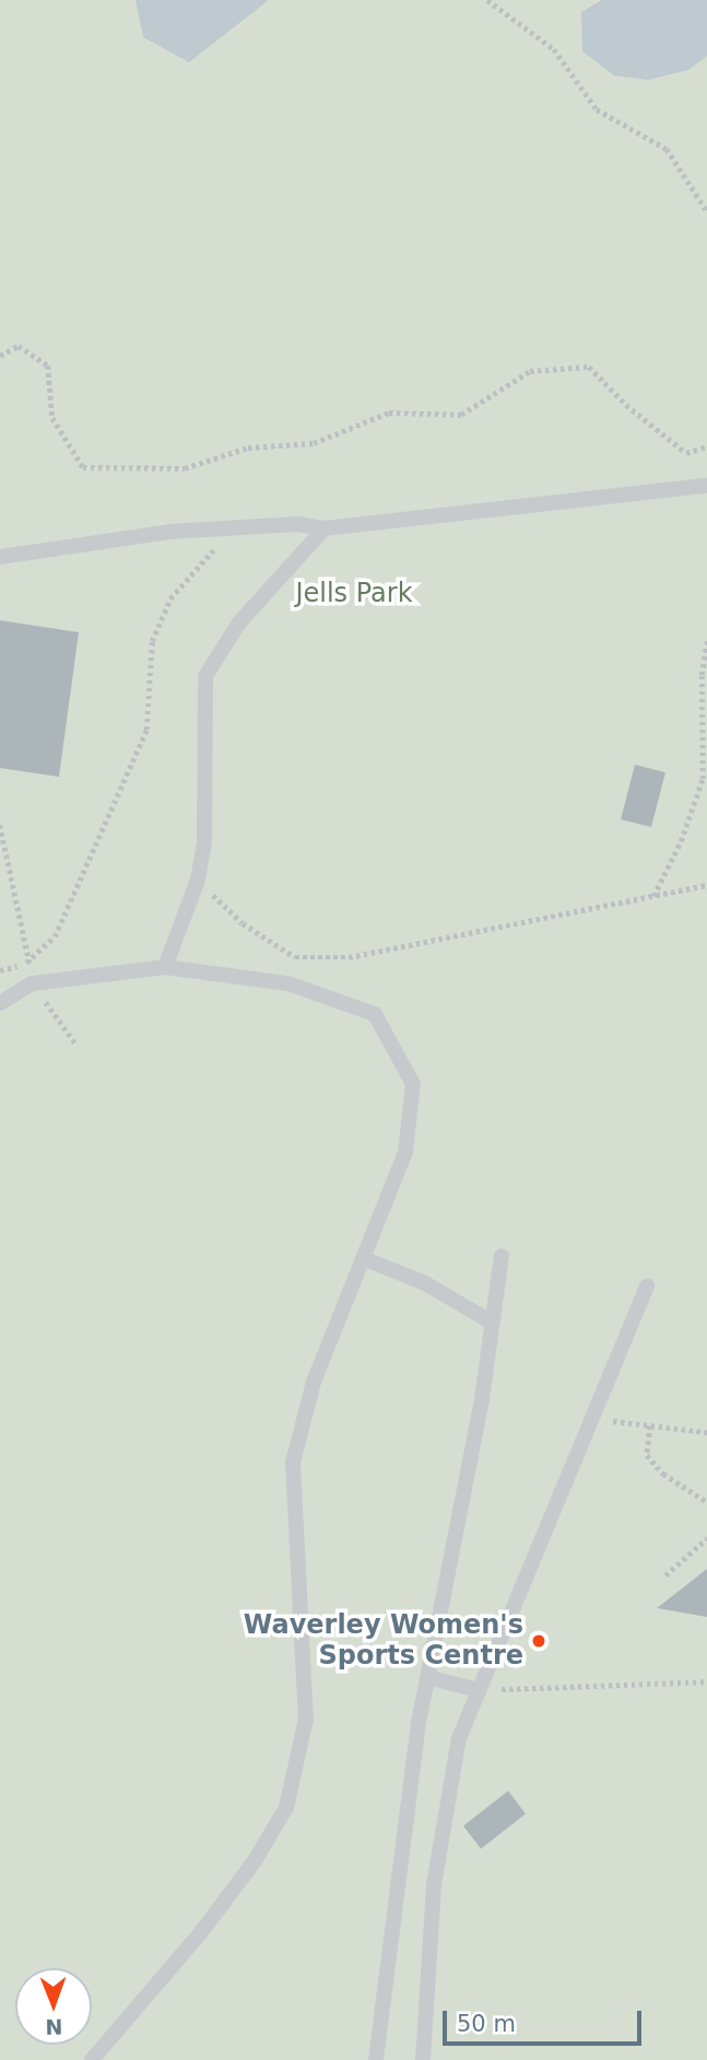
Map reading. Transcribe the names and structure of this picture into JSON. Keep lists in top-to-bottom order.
{
  "parks": ["Jells Park"],
  "places": ["Waverley Women's Sports Centre"],
  "scale_bar": "50 m",
  "north": "bottom"
}
